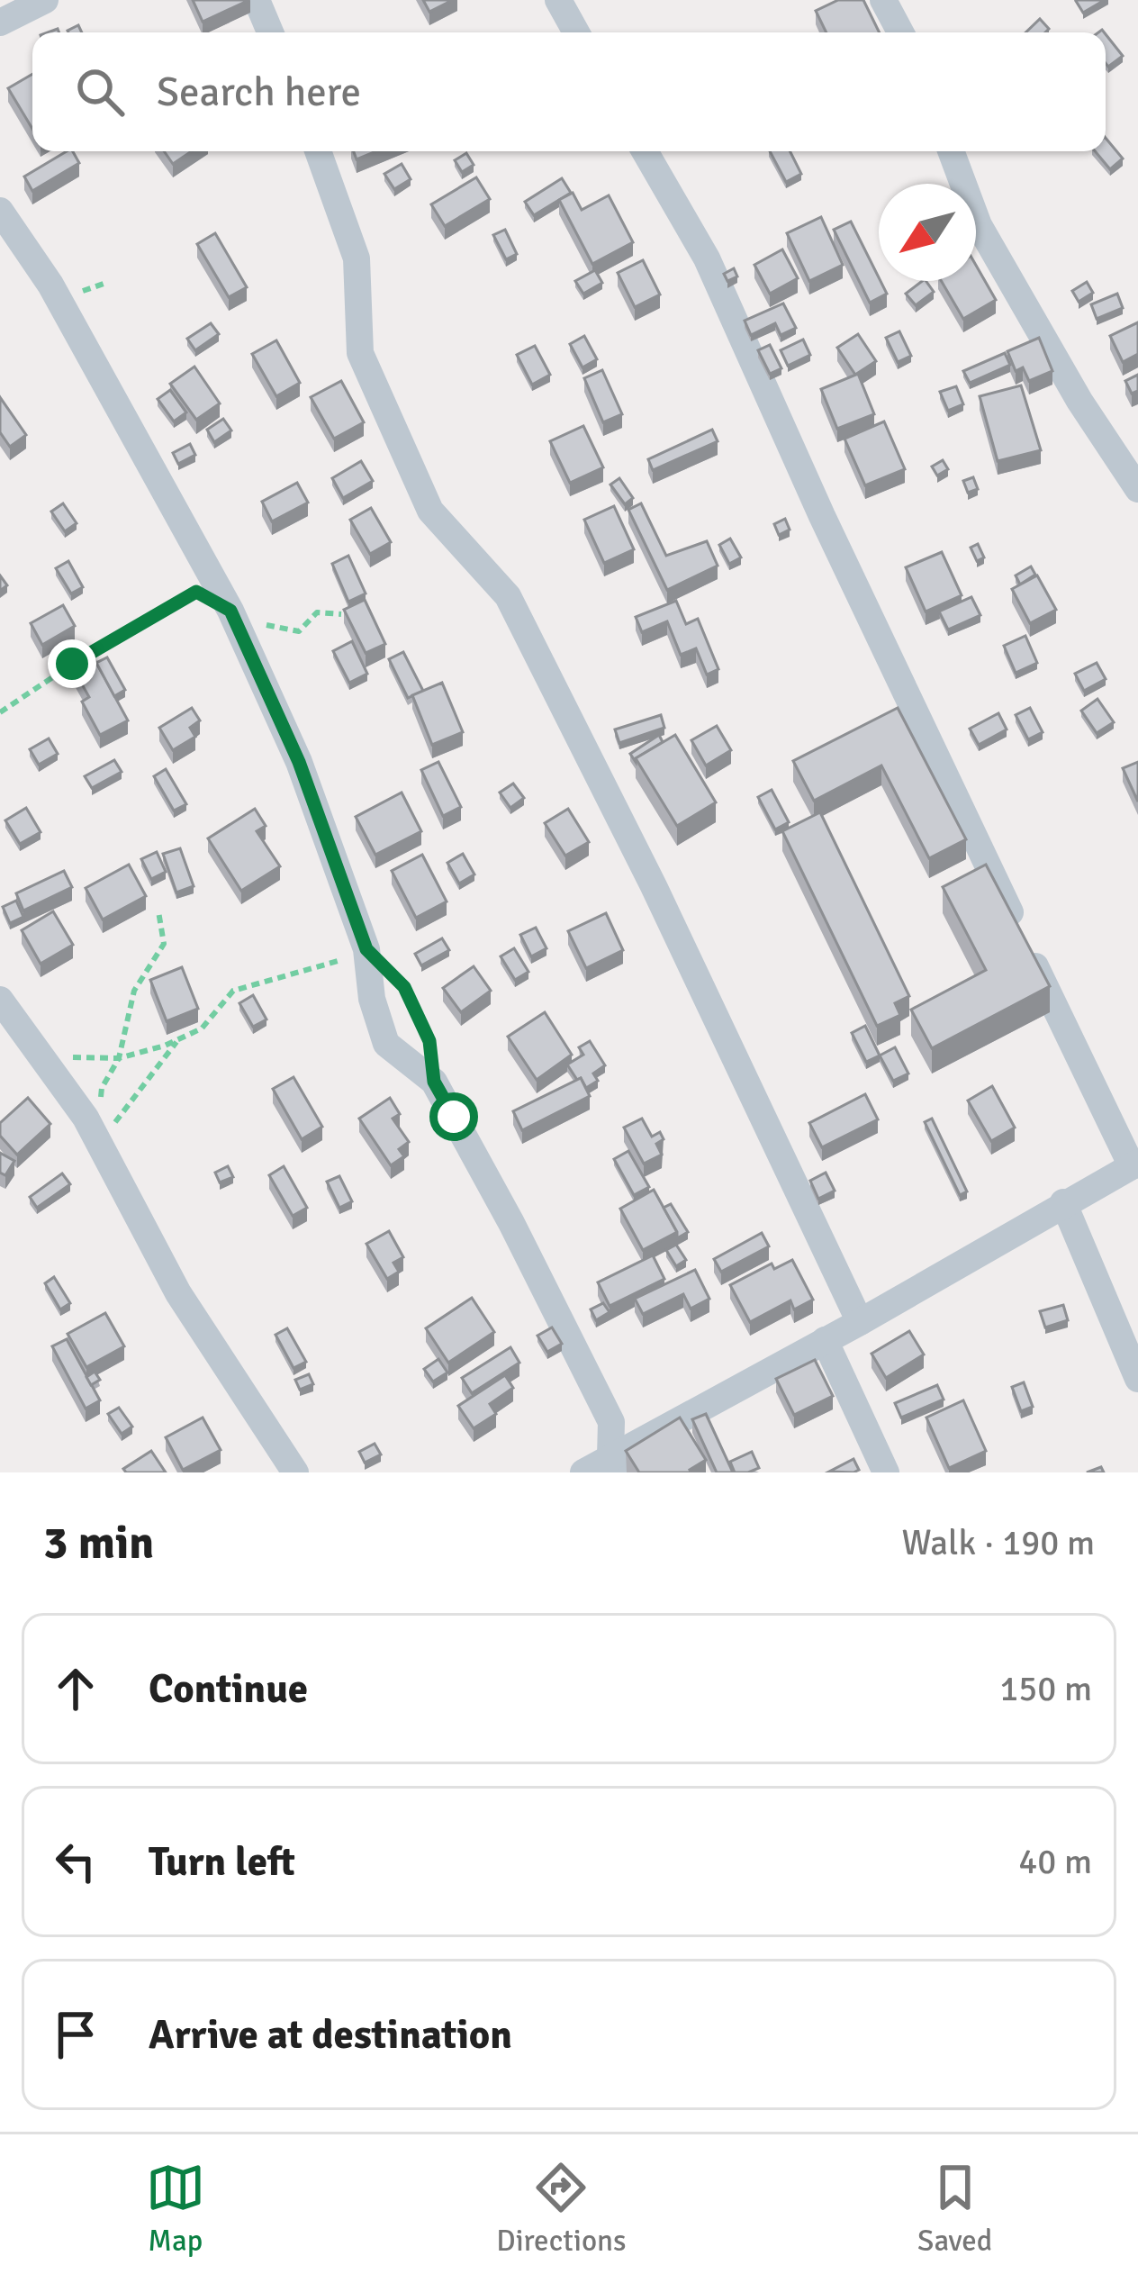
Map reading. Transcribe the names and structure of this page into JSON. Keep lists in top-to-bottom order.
{
  "north": "bottom left",
  "page": {
    "search": "Search here",
    "heading": ["3 min", "Walk · 190 m"],
    "list": [
      ["Continue", "150 m"],
      ["Turn left", "40 m"],
      "Arrive at destination"
    ],
    "nav": ["Map", "Directions", "Saved"]
  }
}
